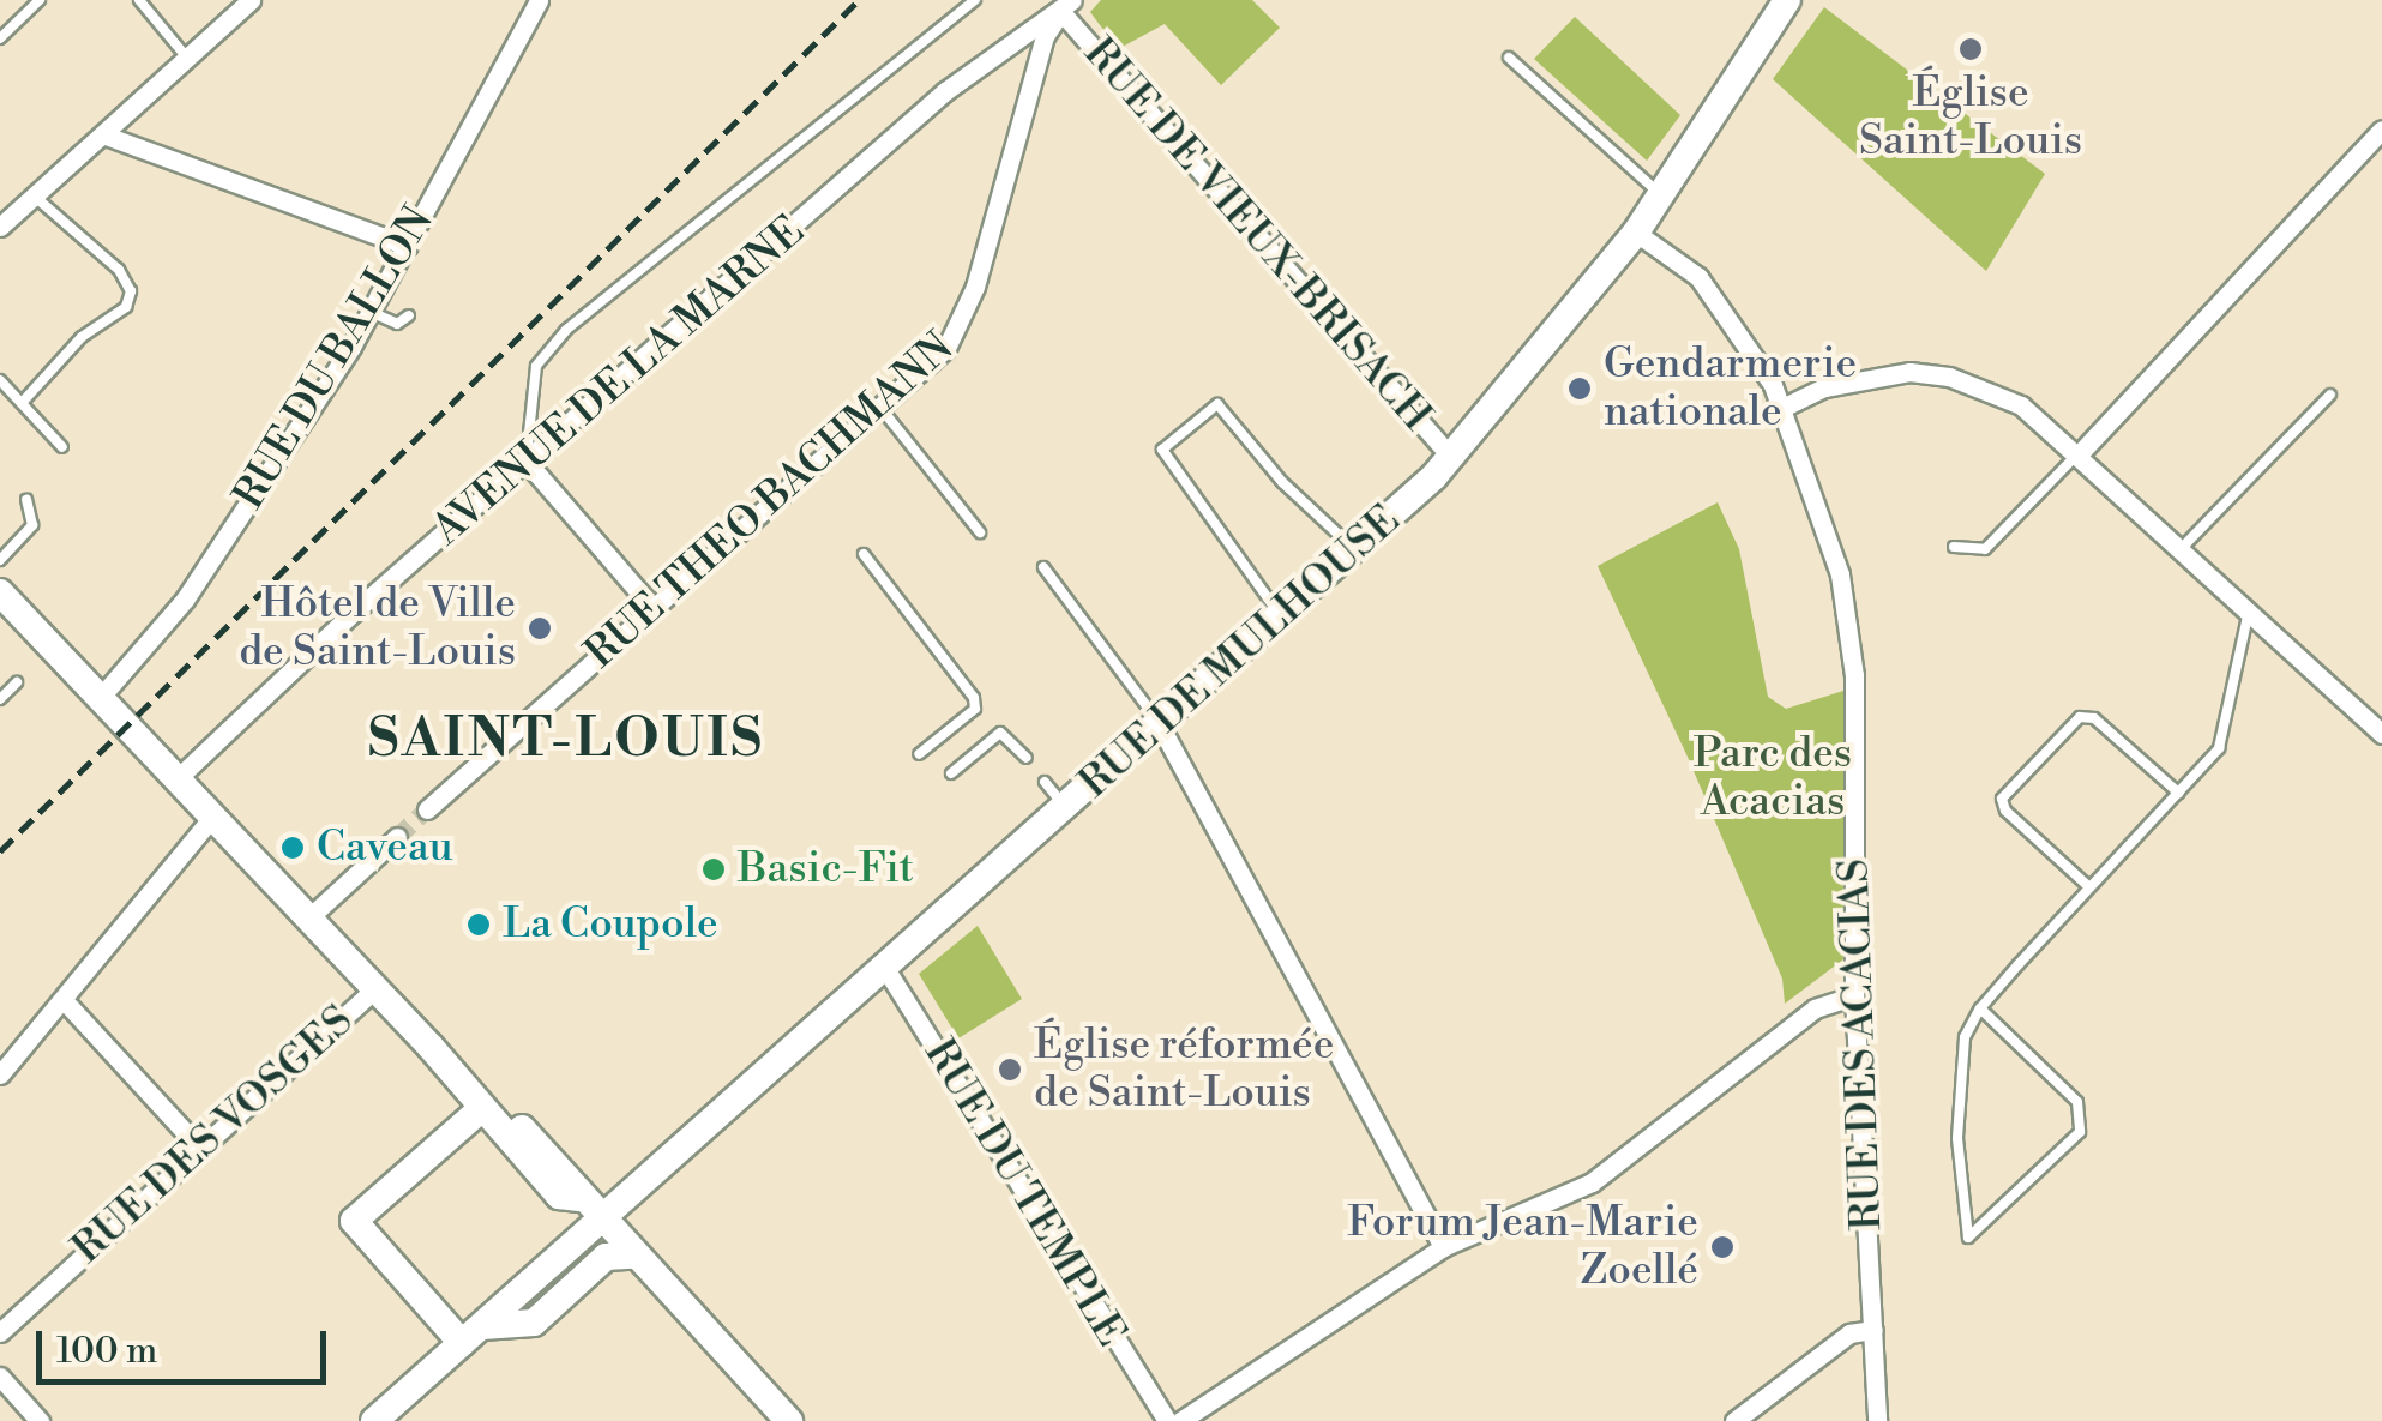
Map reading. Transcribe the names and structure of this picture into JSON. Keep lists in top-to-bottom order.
{
  "streets": {
    "main road": ["RUE DE MULHOUSE"],
    "street": [
      "RUE DE VIEUX-BRISACH",
      "RUE DU BALLON",
      "AVENUE DE LA MARNE",
      "RUE THEO BACHMANN",
      "RUE DES ACACIAS",
      "RUE DES VOSGES",
      "RUE DU TEMPLE"
    ]
  },
  "crossings": [
    ["RUE DE VIEUX-BRISACH", "AVENUE DE LA MARNE"],
    ["RUE DE VIEUX-BRISACH", "RUE THEO BACHMANN"],
    ["RUE DE VIEUX-BRISACH", "RUE DE MULHOUSE"],
    ["AVENUE DE LA MARNE", "RUE THEO BACHMANN"],
    ["RUE DE MULHOUSE", "RUE DES ACACIAS"],
    ["RUE DE MULHOUSE", "RUE DU TEMPLE"]
  ],
  "districts": ["SAINT-LOUIS"],
  "parks": ["Parc des Acacias"],
  "places": [
    "Église Saint-Louis",
    "Gendarmerie nationale",
    "Hôtel de Ville de Saint-Louis",
    "Caveau",
    "Basic-Fit",
    "La Coupole",
    "Église réformée de Saint-Louis",
    "Forum Jean-Marie Zoellé"
  ],
  "scale_bar": "100 m"
}
